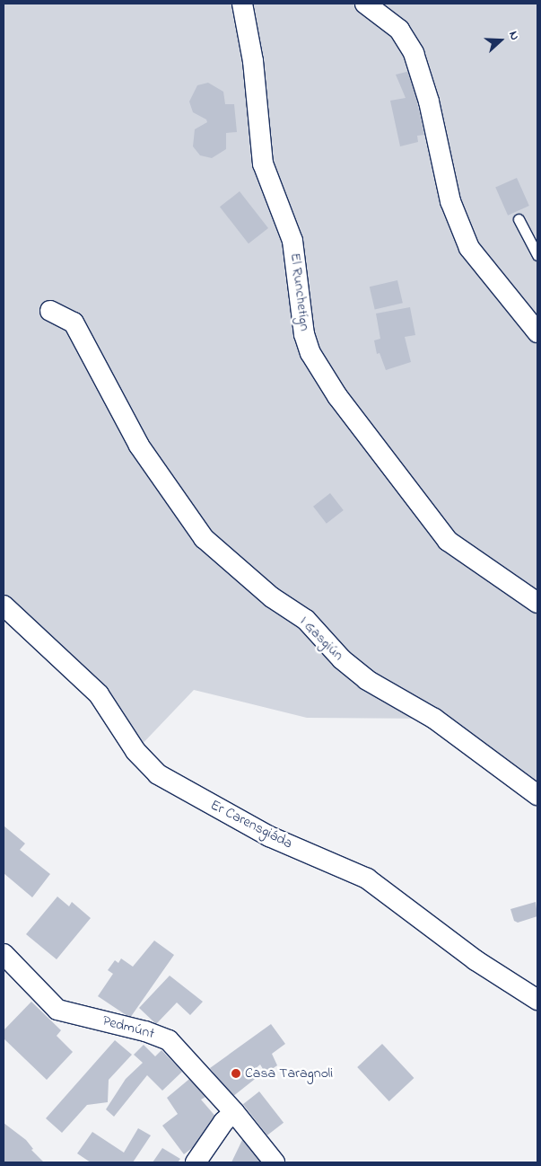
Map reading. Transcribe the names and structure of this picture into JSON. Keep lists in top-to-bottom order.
{
  "streets": {
    "street": [
      "El Runchetígn",
      "I Gasgiún",
      "Er Carensgiáda",
      "Pedmúnt"
    ]
  },
  "places": ["Casa Taragnoli"],
  "north": "right"
}
